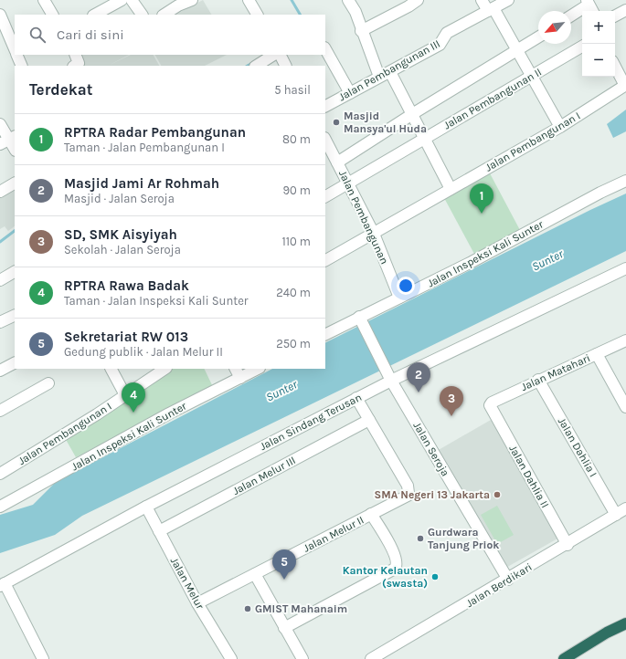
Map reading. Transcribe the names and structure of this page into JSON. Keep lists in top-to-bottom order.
{
  "streets": {
    "street": [
      "Jalan Pembangunan III",
      "Jalan Pembangunan II",
      "Jalan Pembangunan I",
      "Jalan Pembangunan",
      "Jalan Inspeksi Kali Sunter",
      "Jalan Matahari",
      "Jalan Sindang Terusan",
      "Jalan Dahlia I",
      "Jalan Seroja",
      "Jalan Melur III",
      "Jalan Dahlia II",
      "Jalan Melur II",
      "Jalan Melur",
      "Jalan Berdikari"
    ]
  },
  "crossings": [
    ["Jalan Pembangunan II", "Jalan Pembangunan"],
    ["Jalan Pembangunan I", "Jalan Pembangunan"],
    ["Jalan Pembangunan", "Jalan Inspeksi Kali Sunter"],
    ["Jalan Inspeksi Kali Sunter", "Jalan Seroja"],
    ["Jalan Matahari", "Jalan Dahlia I"],
    ["Jalan Matahari", "Jalan Dahlia II"],
    ["Jalan Sindang Terusan", "Jalan Seroja"],
    ["Jalan Sindang Terusan", "Jalan Melur II"],
    ["Jalan Sindang Terusan", "Jalan Melur"],
    ["Jalan Dahlia I", "Jalan Berdikari"],
    ["Jalan Seroja", "Jalan Berdikari"],
    ["Jalan Melur III", "Jalan Melur II"],
    ["Jalan Melur III", "Jalan Melur"],
    ["Jalan Dahlia II", "Jalan Berdikari"],
    ["Jalan Melur II", "Jalan Melur"]
  ],
  "water": ["Sunter"],
  "places": [
    "Masjid Mansya'ul Huda",
    "SMA Negeri 13 Jakarta",
    "Gurdwara Tanjung Priok",
    "Kantor Kelautan (swasta)",
    "GMIST Mahanaim"
  ],
  "north": "bottom left",
  "page": {
    "map_buttons": ["+", "−"],
    "search": "Cari di sini",
    "heading": ["Terdekat", "5 hasil"],
    "list": [
      {
        "mark": "1",
        "name": "RPTRA Radar Pembangunan",
        "note": "Taman · Jalan Pembangunan I",
        "value": "80 m"
      },
      {
        "mark": "2",
        "name": "Masjid Jami Ar Rohmah",
        "note": "Masjid · Jalan Seroja",
        "value": "90 m"
      },
      {
        "mark": "3",
        "name": "SD, SMK Aisyiyah",
        "note": "Sekolah · Jalan Seroja",
        "value": "110 m"
      },
      {
        "mark": "4",
        "name": "RPTRA Rawa Badak",
        "note": "Taman · Jalan Inspeksi Kali Sunter",
        "value": "240 m"
      },
      {
        "mark": "5",
        "name": "Sekretariat RW 013",
        "note": "Gedung publik · Jalan Melur II",
        "value": "250 m"
      }
    ],
    "pins": [
      "1",
      "2",
      "4",
      "3",
      "5"
    ]
  }
}
